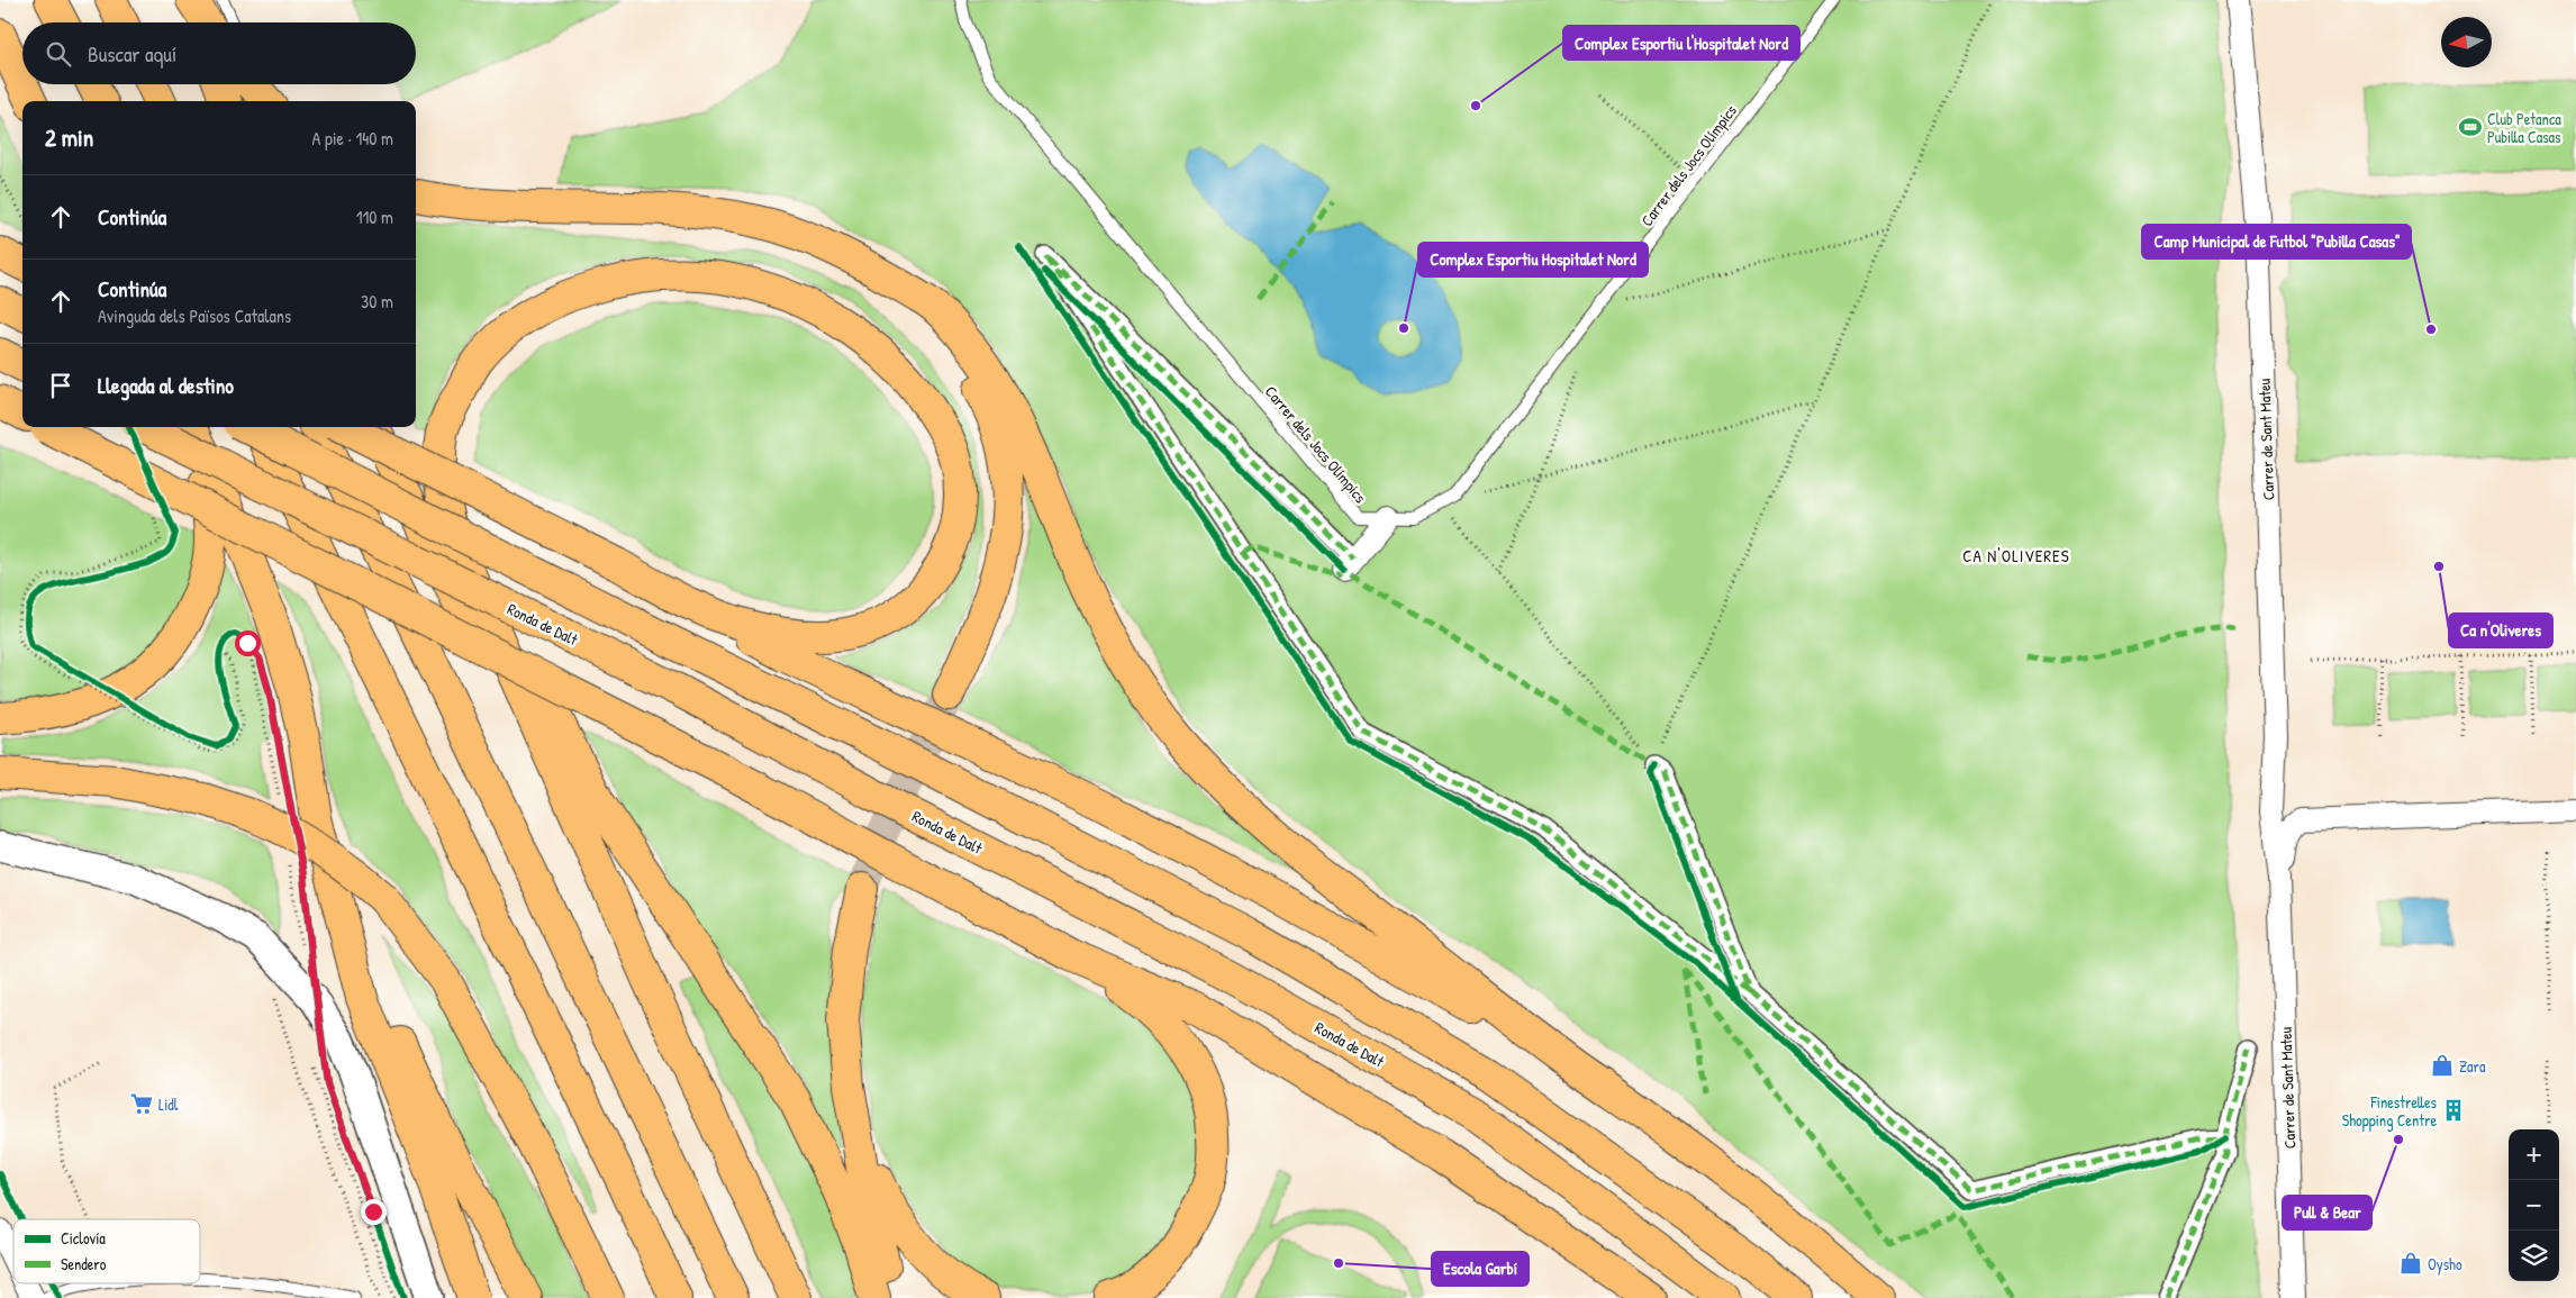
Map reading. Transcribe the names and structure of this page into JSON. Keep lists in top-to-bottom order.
{
  "streets": {
    "highway": ["Ronda de Dalt"],
    "street": ["Carrer de Sant Mateu"],
    "lane": ["Carrer dels Jocs Olímpics"]
  },
  "districts": ["CA N'OLIVERES"],
  "places": {
    "other": [
      "Complex Esportiu l'Hospitalet Nord",
      "Complex Esportiu Hospitalet Nord",
      "Camp Municipal de Futbol \"Pubilla Casas\"",
      "Ca n'Oliveres",
      "Pull & Bear",
      "Escola Garbí"
    ],
    "sports": ["Club Petanca Pubilla Casas"],
    "shop": ["Zara", "Oysho"],
    "supermarket": ["Lidl"],
    "building": ["Finestrelles Shopping Centre"]
  },
  "legend": ["Ciclovía", "Sendero"],
  "north": "left",
  "page": {
    "search": "Buscar aquí",
    "heading": ["2 min", "A pie · 140 m"],
    "list": [
      ["Continúa", "110 m"],
      ["Continúa", "Avinguda dels Països Catalans", "30 m"],
      "Llegada al destino"
    ],
    "map_buttons": ["+", "−"]
  }
}
